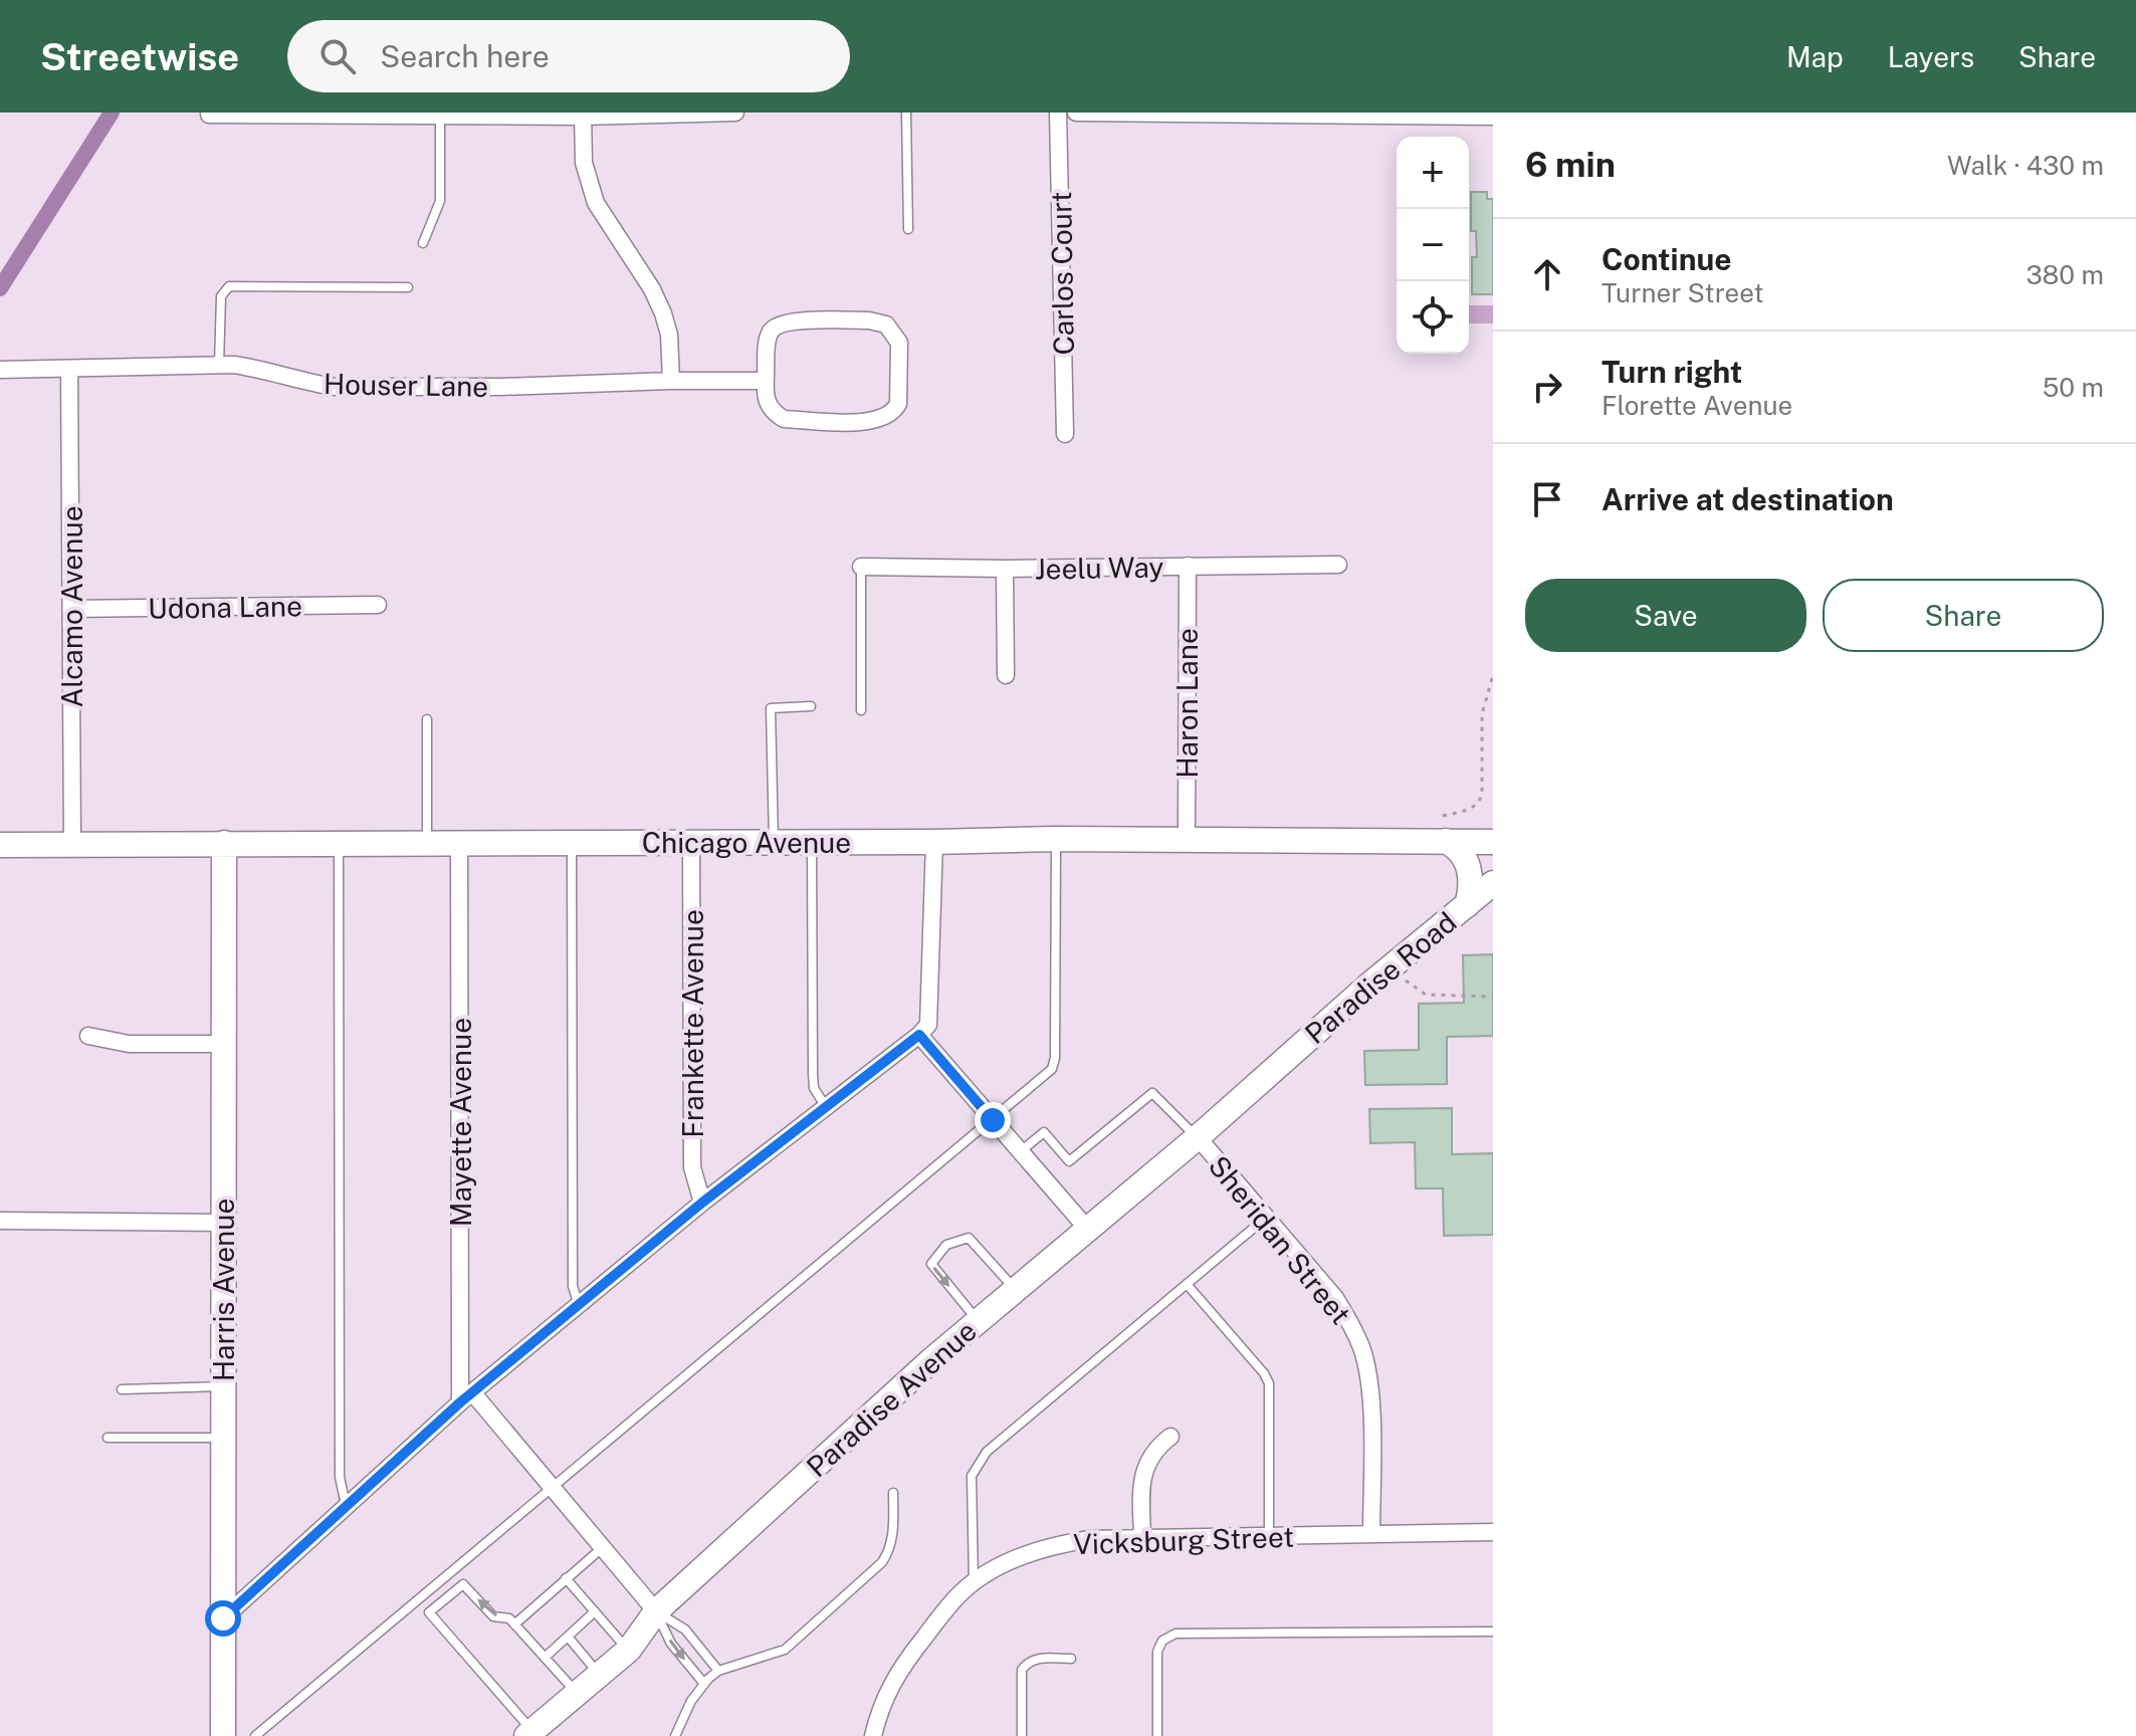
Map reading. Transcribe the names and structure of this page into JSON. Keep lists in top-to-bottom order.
{
  "streets": {
    "street": [
      "Carlos Court",
      "Houser Lane",
      "Jeelu Way",
      "Alcamo Avenue",
      "Udona Lane",
      "Haron Lane",
      "Chicago Avenue",
      "Paradise Road",
      "Frankette Avenue",
      "Mayette Avenue",
      "Sheridan Street",
      "Harris Avenue",
      "Paradise Avenue",
      "Vicksburg Street"
    ]
  },
  "crossings": [
    ["Houser Lane", "Alcamo Avenue"],
    ["Jeelu Way", "Haron Lane"],
    ["Alcamo Avenue", "Udona Lane"],
    ["Alcamo Avenue", "Chicago Avenue"],
    ["Haron Lane", "Chicago Avenue"],
    ["Chicago Avenue", "Frankette Avenue"],
    ["Chicago Avenue", "Mayette Avenue"],
    ["Chicago Avenue", "Harris Avenue"],
    ["Paradise Road", "Paradise Avenue"],
    ["Sheridan Street", "Paradise Avenue"],
    ["Sheridan Street", "Vicksburg Street"]
  ],
  "page": {
    "header": "Streetwise",
    "search": "Search here",
    "nav": ["Map", "Layers", "Share"],
    "heading": ["6 min", "Walk · 430 m"],
    "map_buttons": ["+", "−"],
    "list": [
      ["Continue", "Turner Street", "380 m"],
      ["Turn right", "Florette Avenue", "50 m"],
      "Arrive at destination"
    ],
    "buttons": ["Save", "Share"]
  }
}
